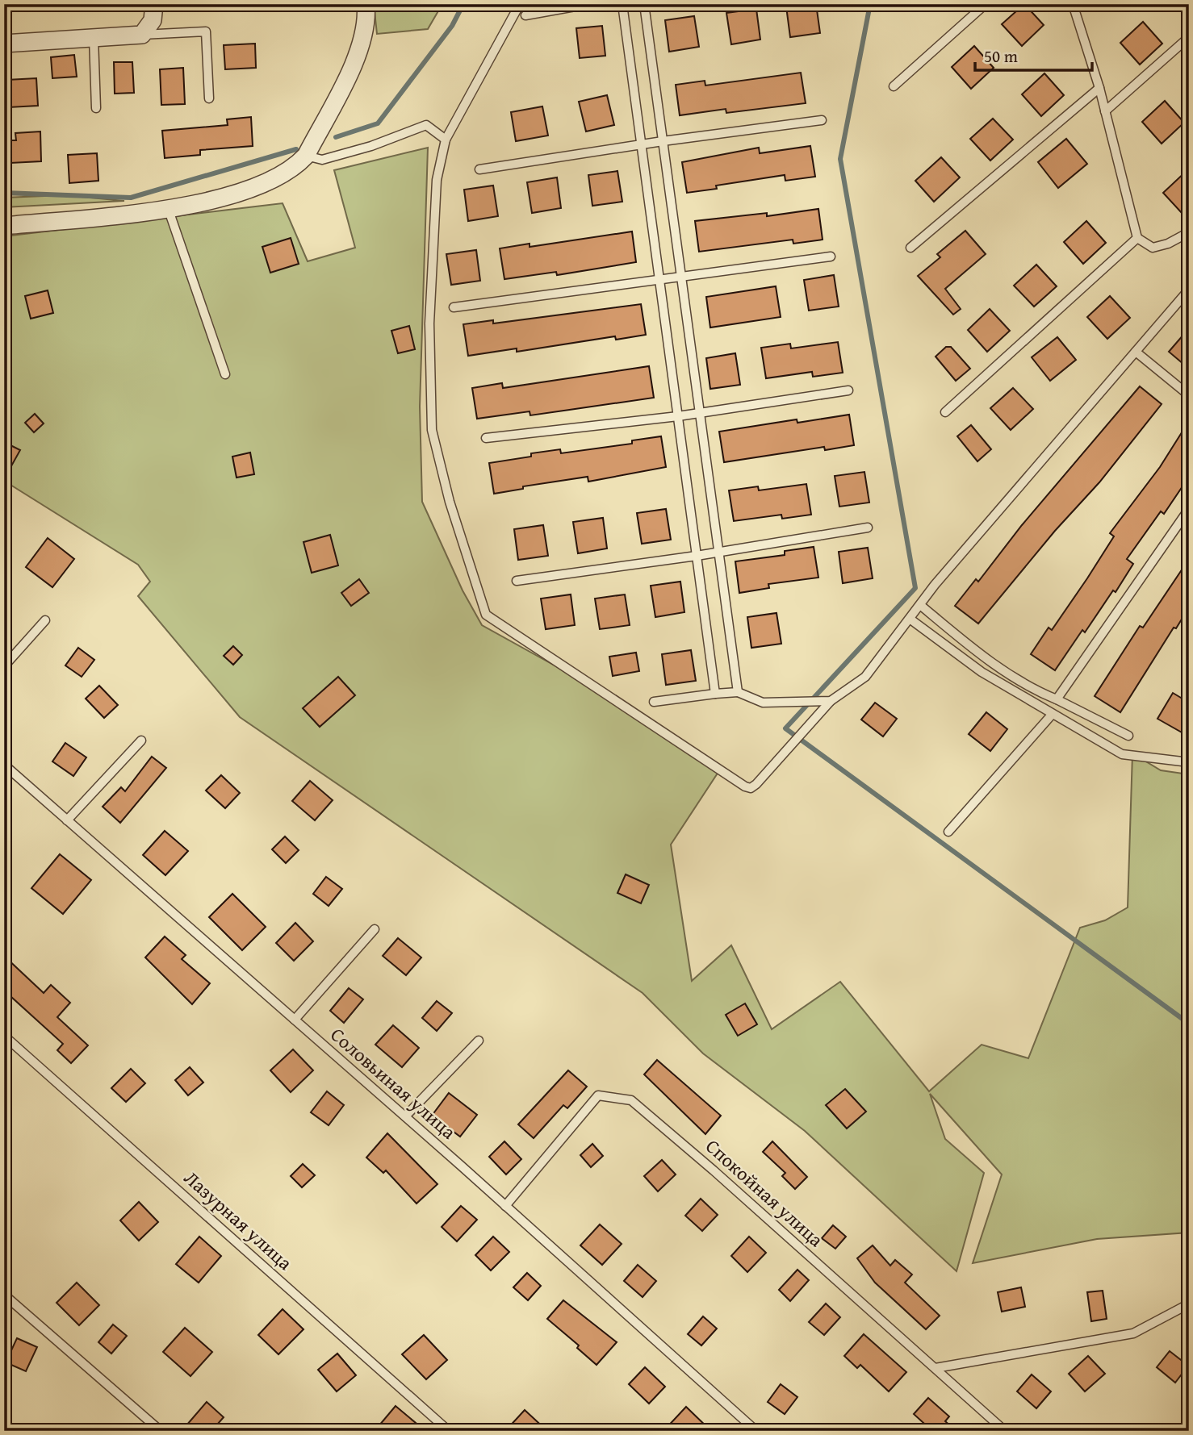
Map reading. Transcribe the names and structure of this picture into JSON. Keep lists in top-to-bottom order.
{
  "streets": {
    "lane": ["Соловьиная улица", "Спокойная улица", "Лазурная улица"]
  },
  "crossings": [
    ["Соловьиная улица", "Спокойная улица"]
  ],
  "scale_bar": "50 m"
}
